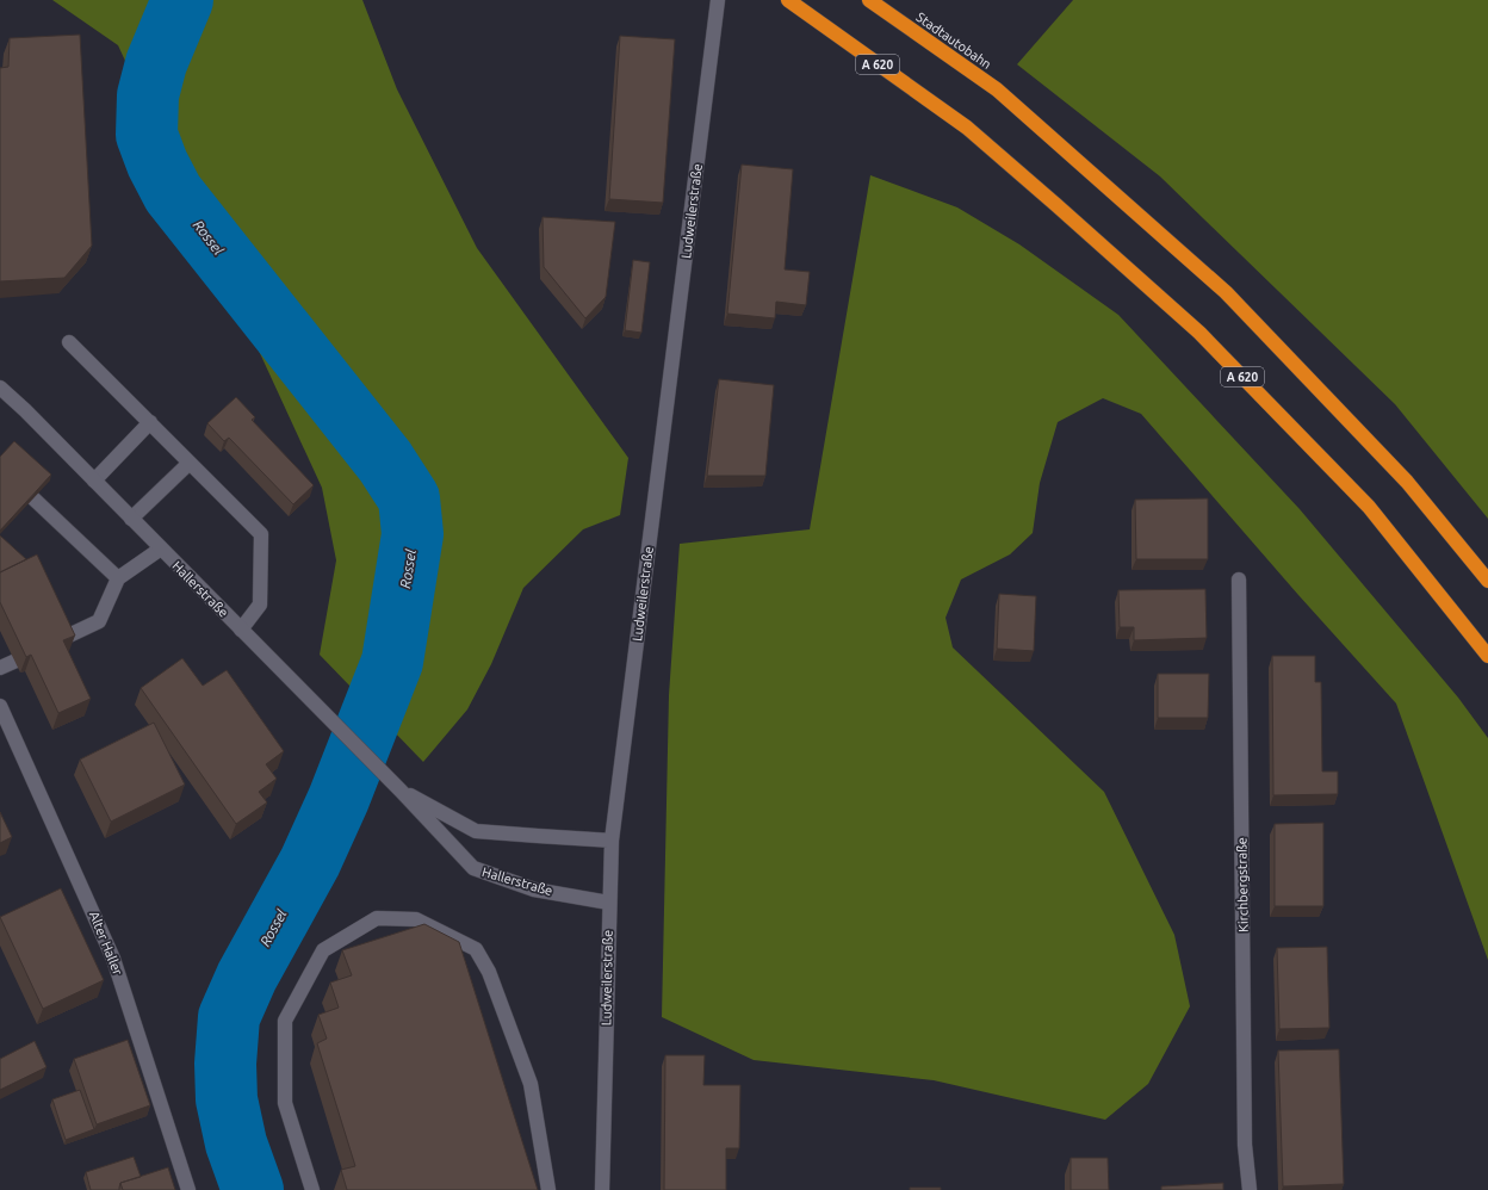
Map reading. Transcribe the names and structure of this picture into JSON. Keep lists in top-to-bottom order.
{
  "streets": {
    "highway": ["Stadtautobahn", "A 620"],
    "street": [
      "Ludweilerstraße",
      "Hallerstraße",
      "Kirchbergstraße",
      "Alter Haller"
    ]
  },
  "crossings": [
    ["Ludweilerstraße", "Hallerstraße"]
  ],
  "water": ["Rossel"]
}
